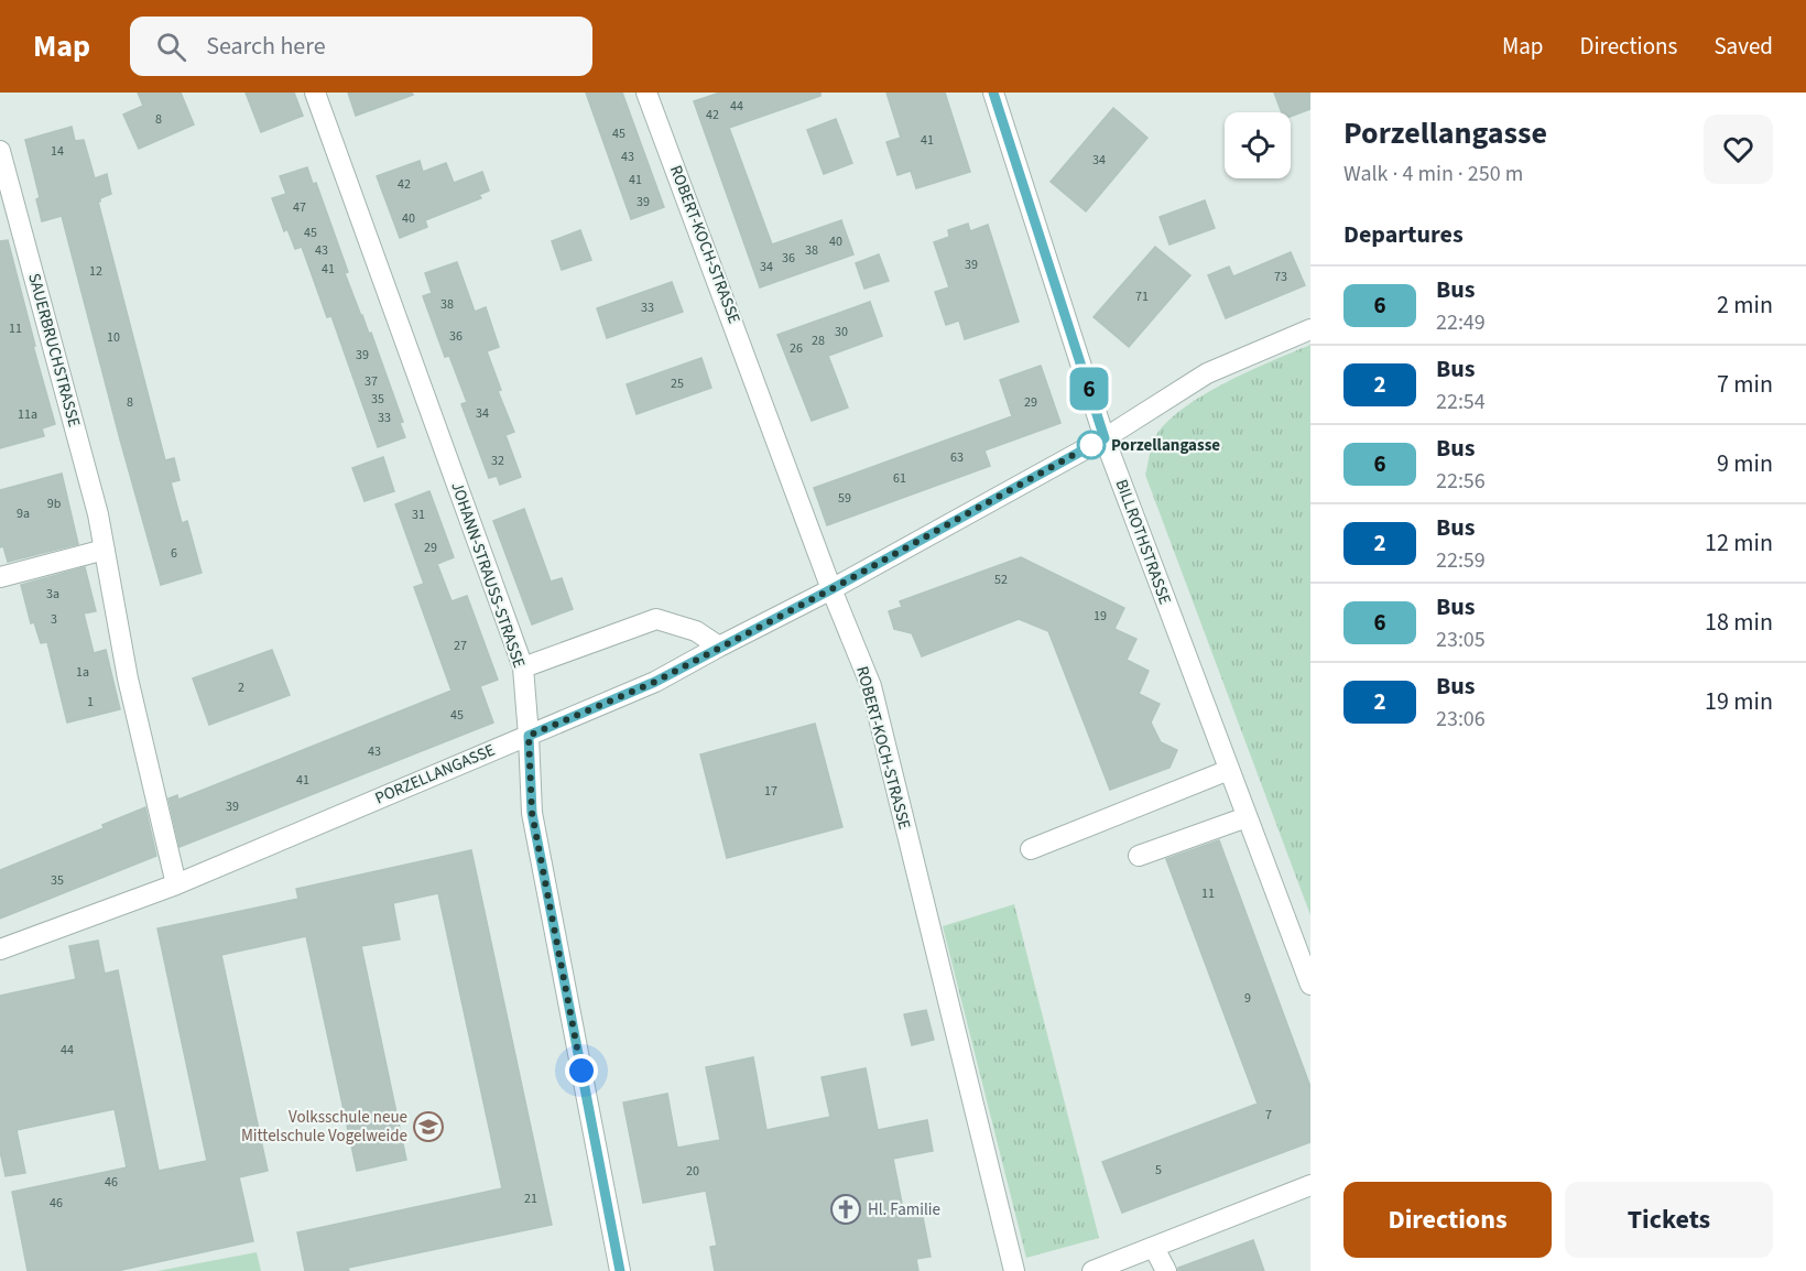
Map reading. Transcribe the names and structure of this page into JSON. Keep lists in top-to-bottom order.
{
  "streets": {
    "street": [
      "ROBERT-KOCH-STRASSE",
      "SAUERBRUCHSTRASSE",
      "BILLROTHSTRASSE",
      "JOHANN-STRAUSS-STRASSE",
      "PORZELLANGASSE"
    ]
  },
  "crossings": [
    ["ROBERT-KOCH-STRASSE", "PORZELLANGASSE"],
    ["SAUERBRUCHSTRASSE", "PORZELLANGASSE"],
    ["BILLROTHSTRASSE", "PORZELLANGASSE"],
    ["JOHANN-STRAUSS-STRASSE", "PORZELLANGASSE"]
  ],
  "places": {
    "other": ["Porzellangasse"],
    "school or university": ["Volksschule neue Mittelschule Vogelweide"],
    "church": ["Hl. Familie"]
  },
  "lines": ["bus line 6"],
  "house_numbers": [
    "44",
    "42",
    "8",
    "45",
    "41",
    "14",
    "43",
    "34",
    "41",
    "42",
    "39",
    "47",
    "40",
    "45",
    "40",
    "43",
    "38",
    "36",
    "39",
    "34",
    "41",
    "12",
    "73",
    "71",
    "38",
    "33",
    "11",
    "30",
    "36",
    "10",
    "28",
    "26",
    "39",
    "37",
    "25",
    "35",
    "8",
    "29",
    "34",
    "11a",
    "33",
    "63",
    "32",
    "61",
    "59",
    "9b",
    "9a",
    "31",
    "29",
    "6",
    "52",
    "3a",
    "19",
    "3",
    "27",
    "1a",
    "2",
    "1",
    "45",
    "43",
    "41",
    "17",
    "39",
    "35",
    "11",
    "9",
    "44",
    "7",
    "5",
    "20",
    "46",
    "21",
    "46"
  ],
  "page": {
    "header": "Map",
    "search": "Search here",
    "nav": ["Map", "Directions", "Saved"],
    "on_map": "6",
    "heading": [
      ["Porzellangasse", "Walk · 4 min · 250 m"],
      "Departures"
    ],
    "list": [
      {
        "mark": "6",
        "name": "Bus",
        "note": "22:49",
        "value": "2 min"
      },
      {
        "mark": "2",
        "name": "Bus",
        "note": "22:54",
        "value": "7 min"
      },
      {
        "mark": "6",
        "name": "Bus",
        "note": "22:56",
        "value": "9 min"
      },
      {
        "mark": "2",
        "name": "Bus",
        "note": "22:59",
        "value": "12 min"
      },
      {
        "mark": "6",
        "name": "Bus",
        "note": "23:05",
        "value": "18 min"
      },
      {
        "mark": "2",
        "name": "Bus",
        "note": "23:06",
        "value": "19 min"
      }
    ],
    "buttons": ["Directions", "Tickets"]
  }
}
